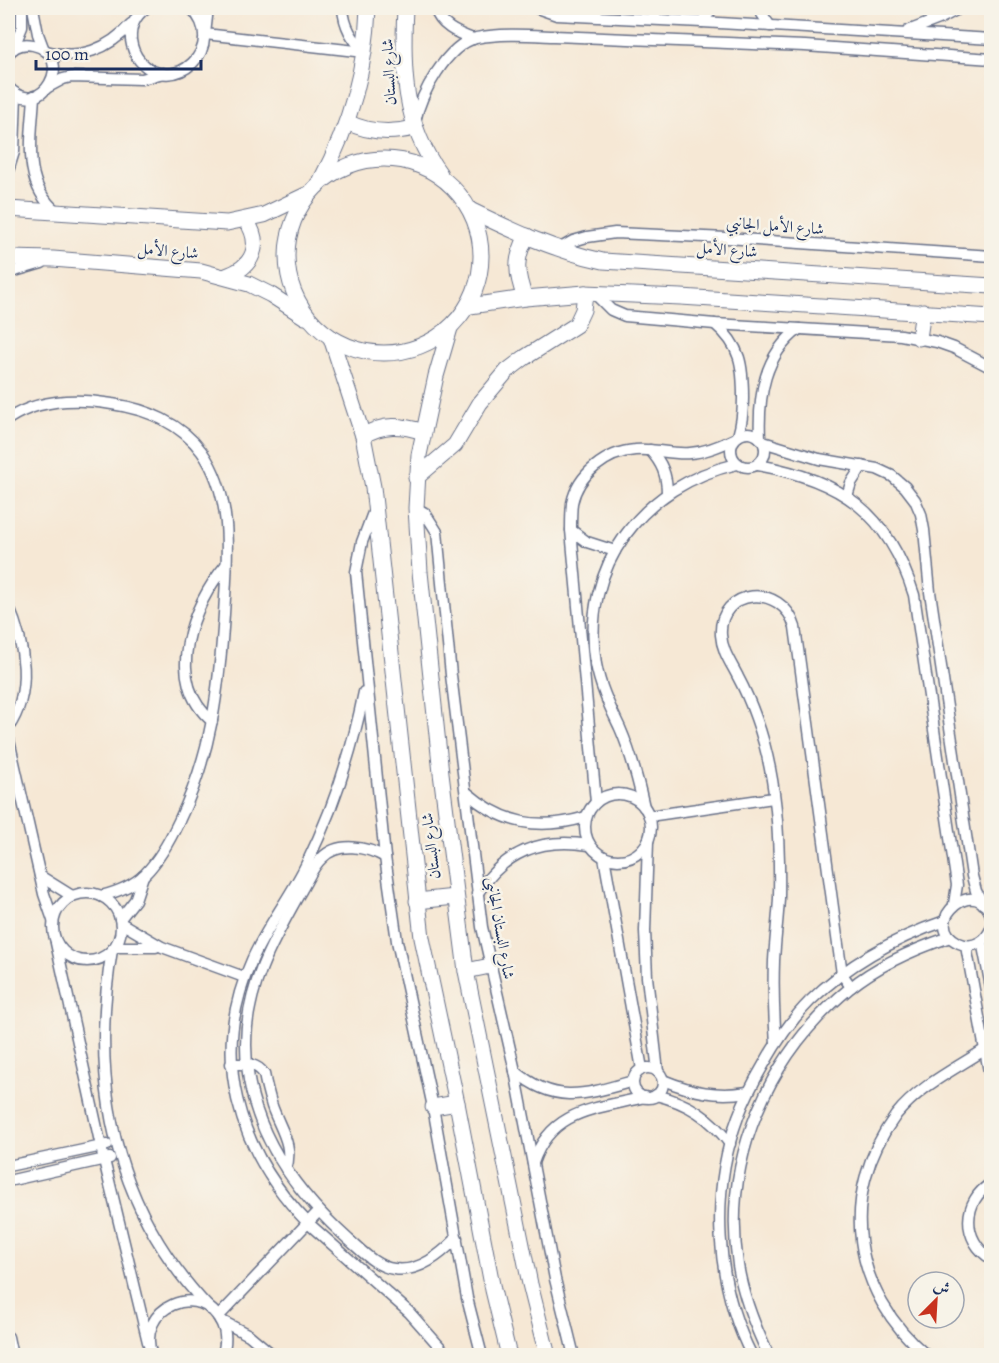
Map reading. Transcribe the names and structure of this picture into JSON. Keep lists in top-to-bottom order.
{
  "streets": {
    "main road": ["شارع البستان", "شارع الأمل"],
    "street": ["شارع الأمل الجانبي", "شارع البستان الجانبى"]
  },
  "crossings": [
    ["شارع البستان", "شارع الأمل"],
    ["شارع البستان", "شارع البستان الجانبى"],
    ["شارع الأمل الجانبي", "شارع الأمل"]
  ],
  "scale_bar": "100 m",
  "north": "top right"
}
